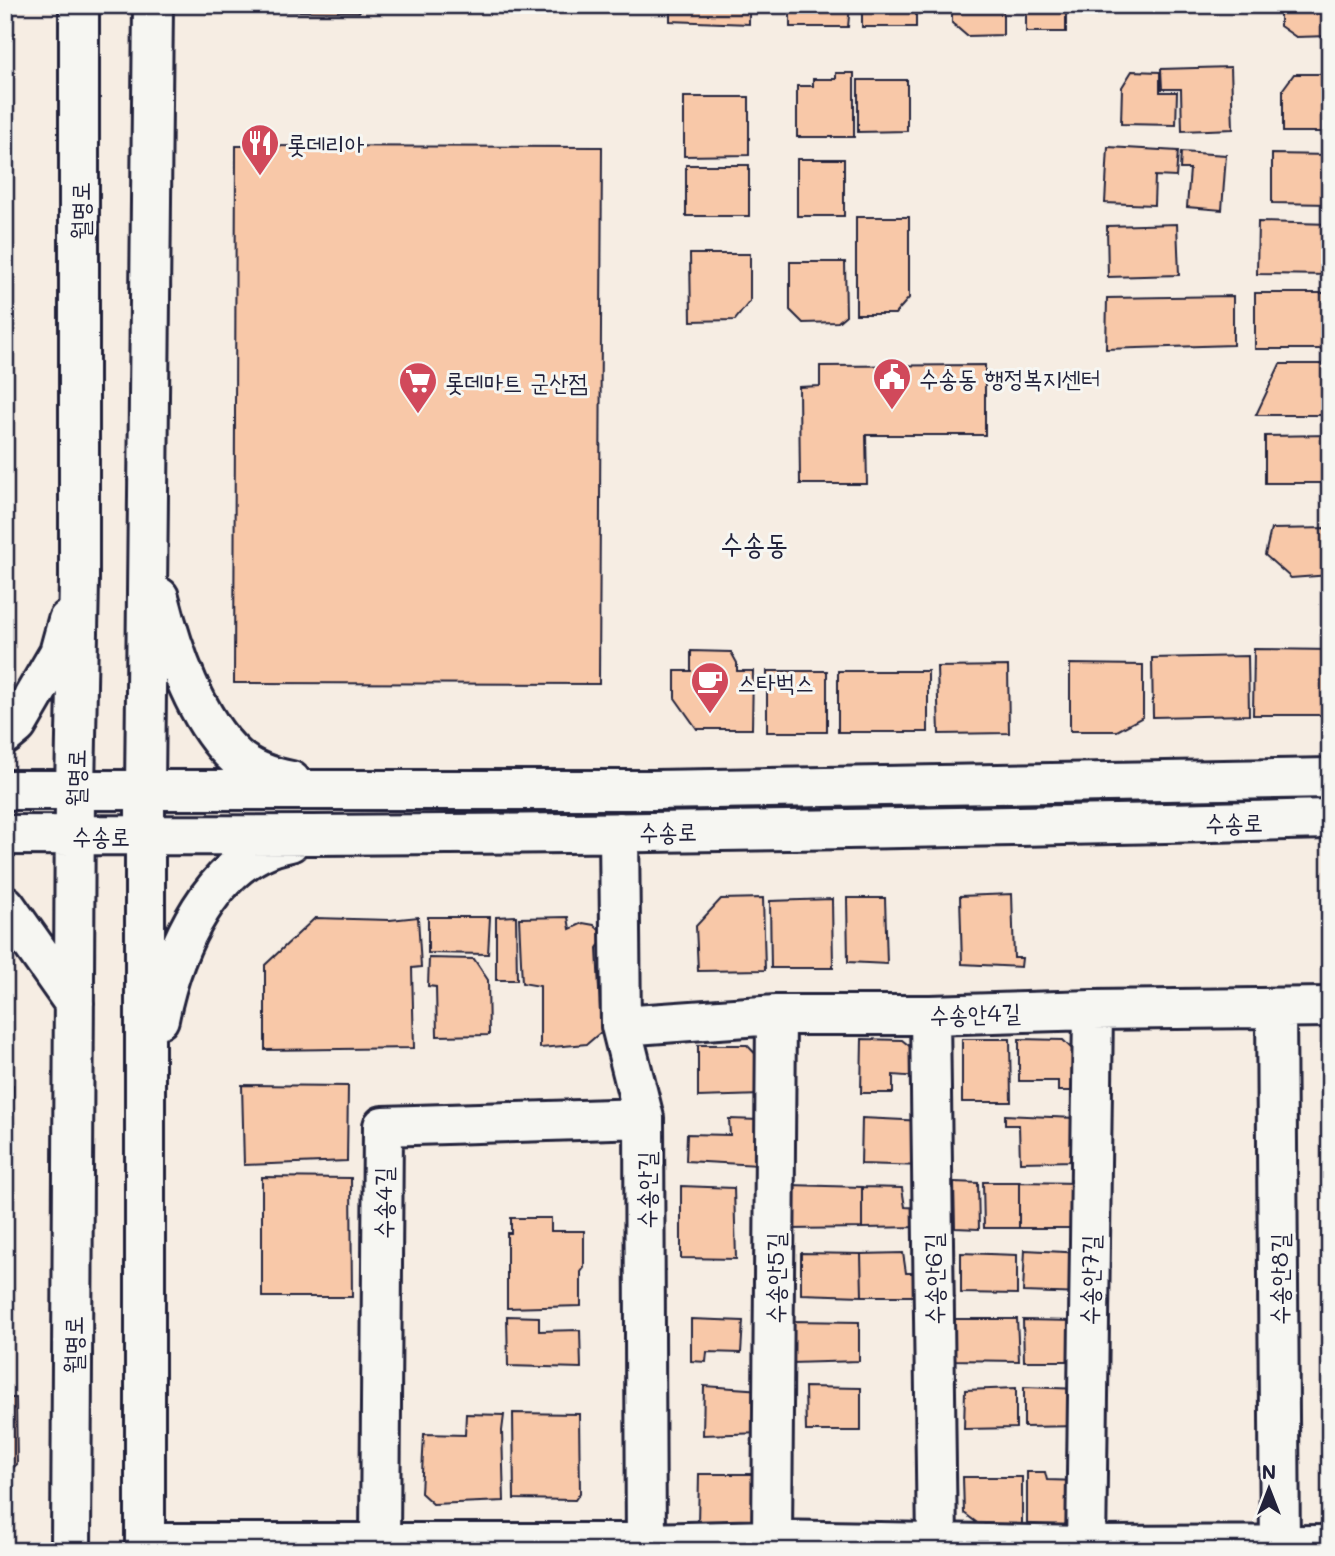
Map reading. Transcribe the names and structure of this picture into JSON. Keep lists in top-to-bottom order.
{
  "streets": {
    "street": [
      "월명로",
      "수송로",
      "수송안4길",
      "수송안길",
      "수송4길",
      "수송안5길",
      "수송안6길",
      "수송안8길",
      "수송안7길"
    ]
  },
  "crossings": [
    ["월명로", "수송로"],
    ["수송로", "수송안길"],
    ["수송안4길", "수송안길"],
    ["수송안4길", "수송안5길"],
    ["수송안4길", "수송안6길"],
    ["수송안4길", "수송안8길"],
    ["수송안4길", "수송안7길"],
    ["수송안길", "수송4길"]
  ],
  "districts": ["수송동"],
  "places": {
    "restaurant": ["롯데리아"],
    "public building": ["수송동 행정복지센터"],
    "supermarket": ["롯데마트 군산점"],
    "cafe": ["스타벅스"]
  },
  "north": "top"
}
